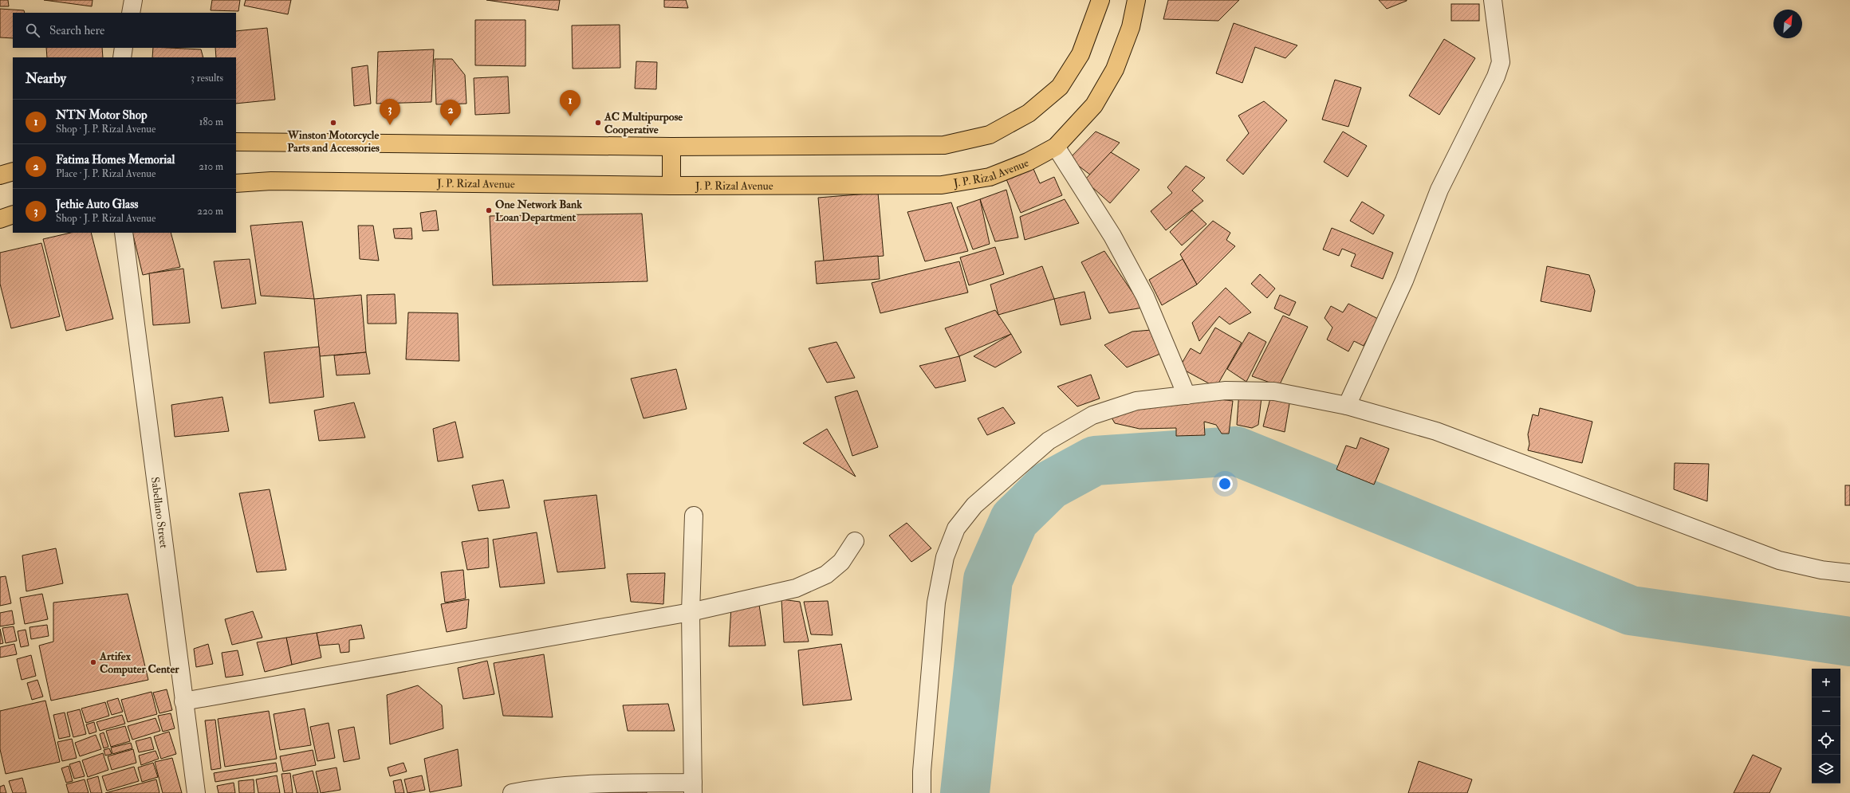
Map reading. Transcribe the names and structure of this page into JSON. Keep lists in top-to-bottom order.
{
  "streets": {
    "main road": ["J. P. Rizal Avenue"],
    "street": ["Sabellano Street"]
  },
  "places": [
    "Winston Motorcycle Parts and Accessories",
    "AC Multipurpose Cooperative",
    "One Network Bank Loan Department",
    "Artifex Computer Center"
  ],
  "north": "top right",
  "page": {
    "search": "Search here",
    "heading": ["Nearby", "3 results"],
    "pins": ["1", "3", "2"],
    "list": [
      {
        "mark": "1",
        "name": "NTN Motor Shop",
        "note": "Shop · J. P. Rizal Avenue",
        "value": "180 m"
      },
      {
        "mark": "2",
        "name": "Fatima Homes Memorial",
        "note": "Place · J. P. Rizal Avenue",
        "value": "210 m"
      },
      {
        "mark": "3",
        "name": "Jethie Auto Glass",
        "note": "Shop · J. P. Rizal Avenue",
        "value": "220 m"
      }
    ],
    "map_buttons": ["+", "−"]
  }
}
